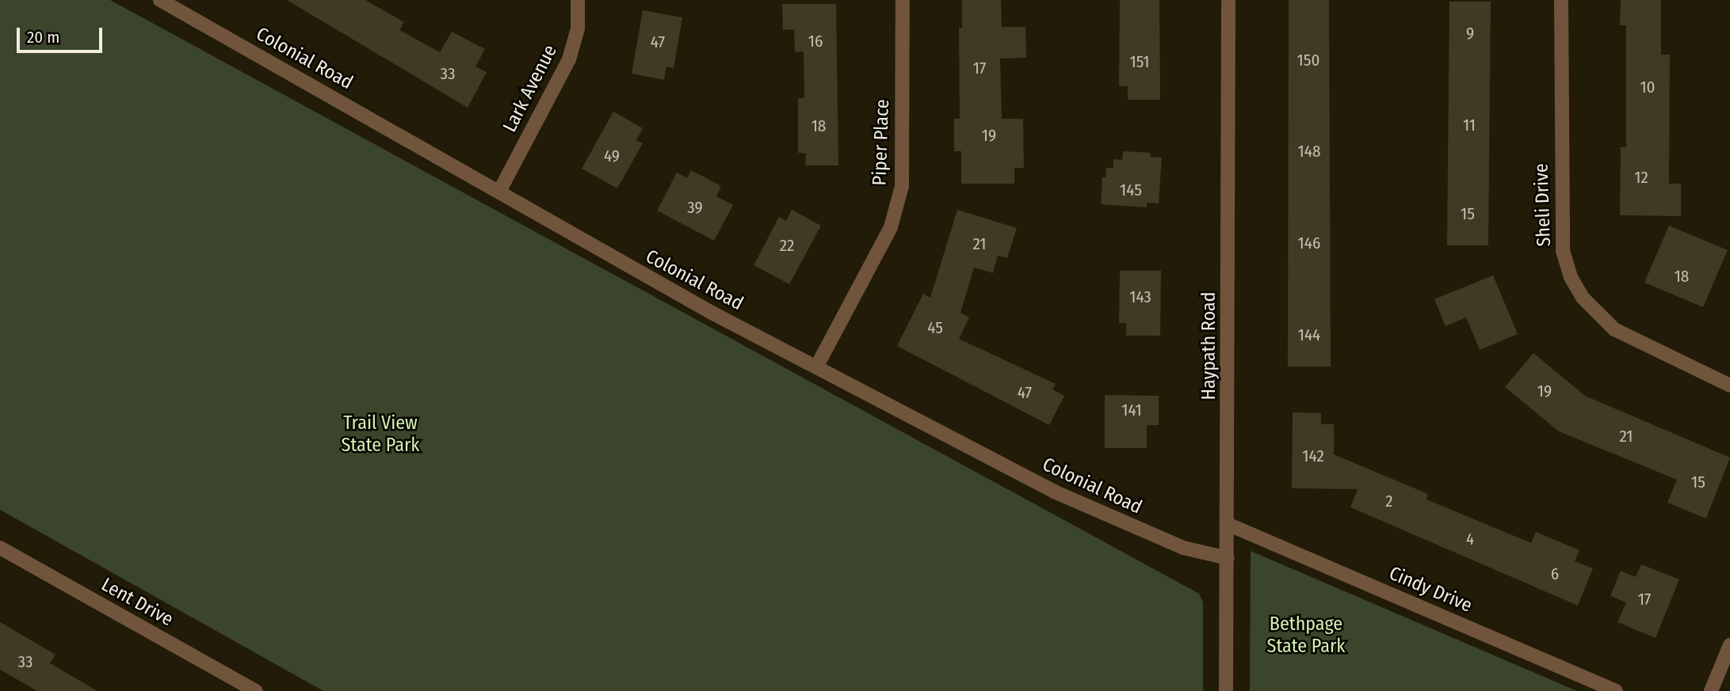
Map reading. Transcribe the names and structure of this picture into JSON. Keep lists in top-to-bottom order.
{
  "streets": {
    "street": [
      "Colonial Road",
      "Lark Avenue",
      "Piper Place",
      "Sheli Drive",
      "Haypath Road",
      "Cindy Drive",
      "Lent Drive"
    ]
  },
  "crossings": [
    ["Colonial Road", "Lark Avenue"],
    ["Colonial Road", "Piper Place"],
    ["Colonial Road", "Haypath Road"],
    ["Haypath Road", "Cindy Drive"]
  ],
  "parks": ["Trail View State Park", "Bethpage State Park"],
  "house_numbers": [
    "9",
    "16",
    "47",
    "150",
    "151",
    "17",
    "33",
    "10",
    "11",
    "18",
    "19",
    "148",
    "49",
    "12",
    "145",
    "39",
    "15",
    "146",
    "21",
    "22",
    "18",
    "143",
    "45",
    "144",
    "19",
    "47",
    "141",
    "21",
    "142",
    "15",
    "2",
    "4",
    "6",
    "17",
    "33"
  ],
  "scale_bar": "20 m"
}
